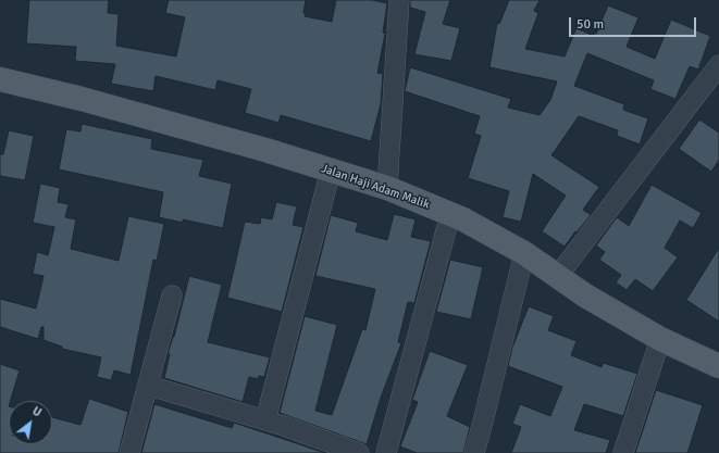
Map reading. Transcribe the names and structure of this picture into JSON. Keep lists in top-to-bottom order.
{
  "streets": {
    "main road": ["Jalan Haji Adam Malik"]
  },
  "scale_bar": "50 m",
  "north": "top right"
}
